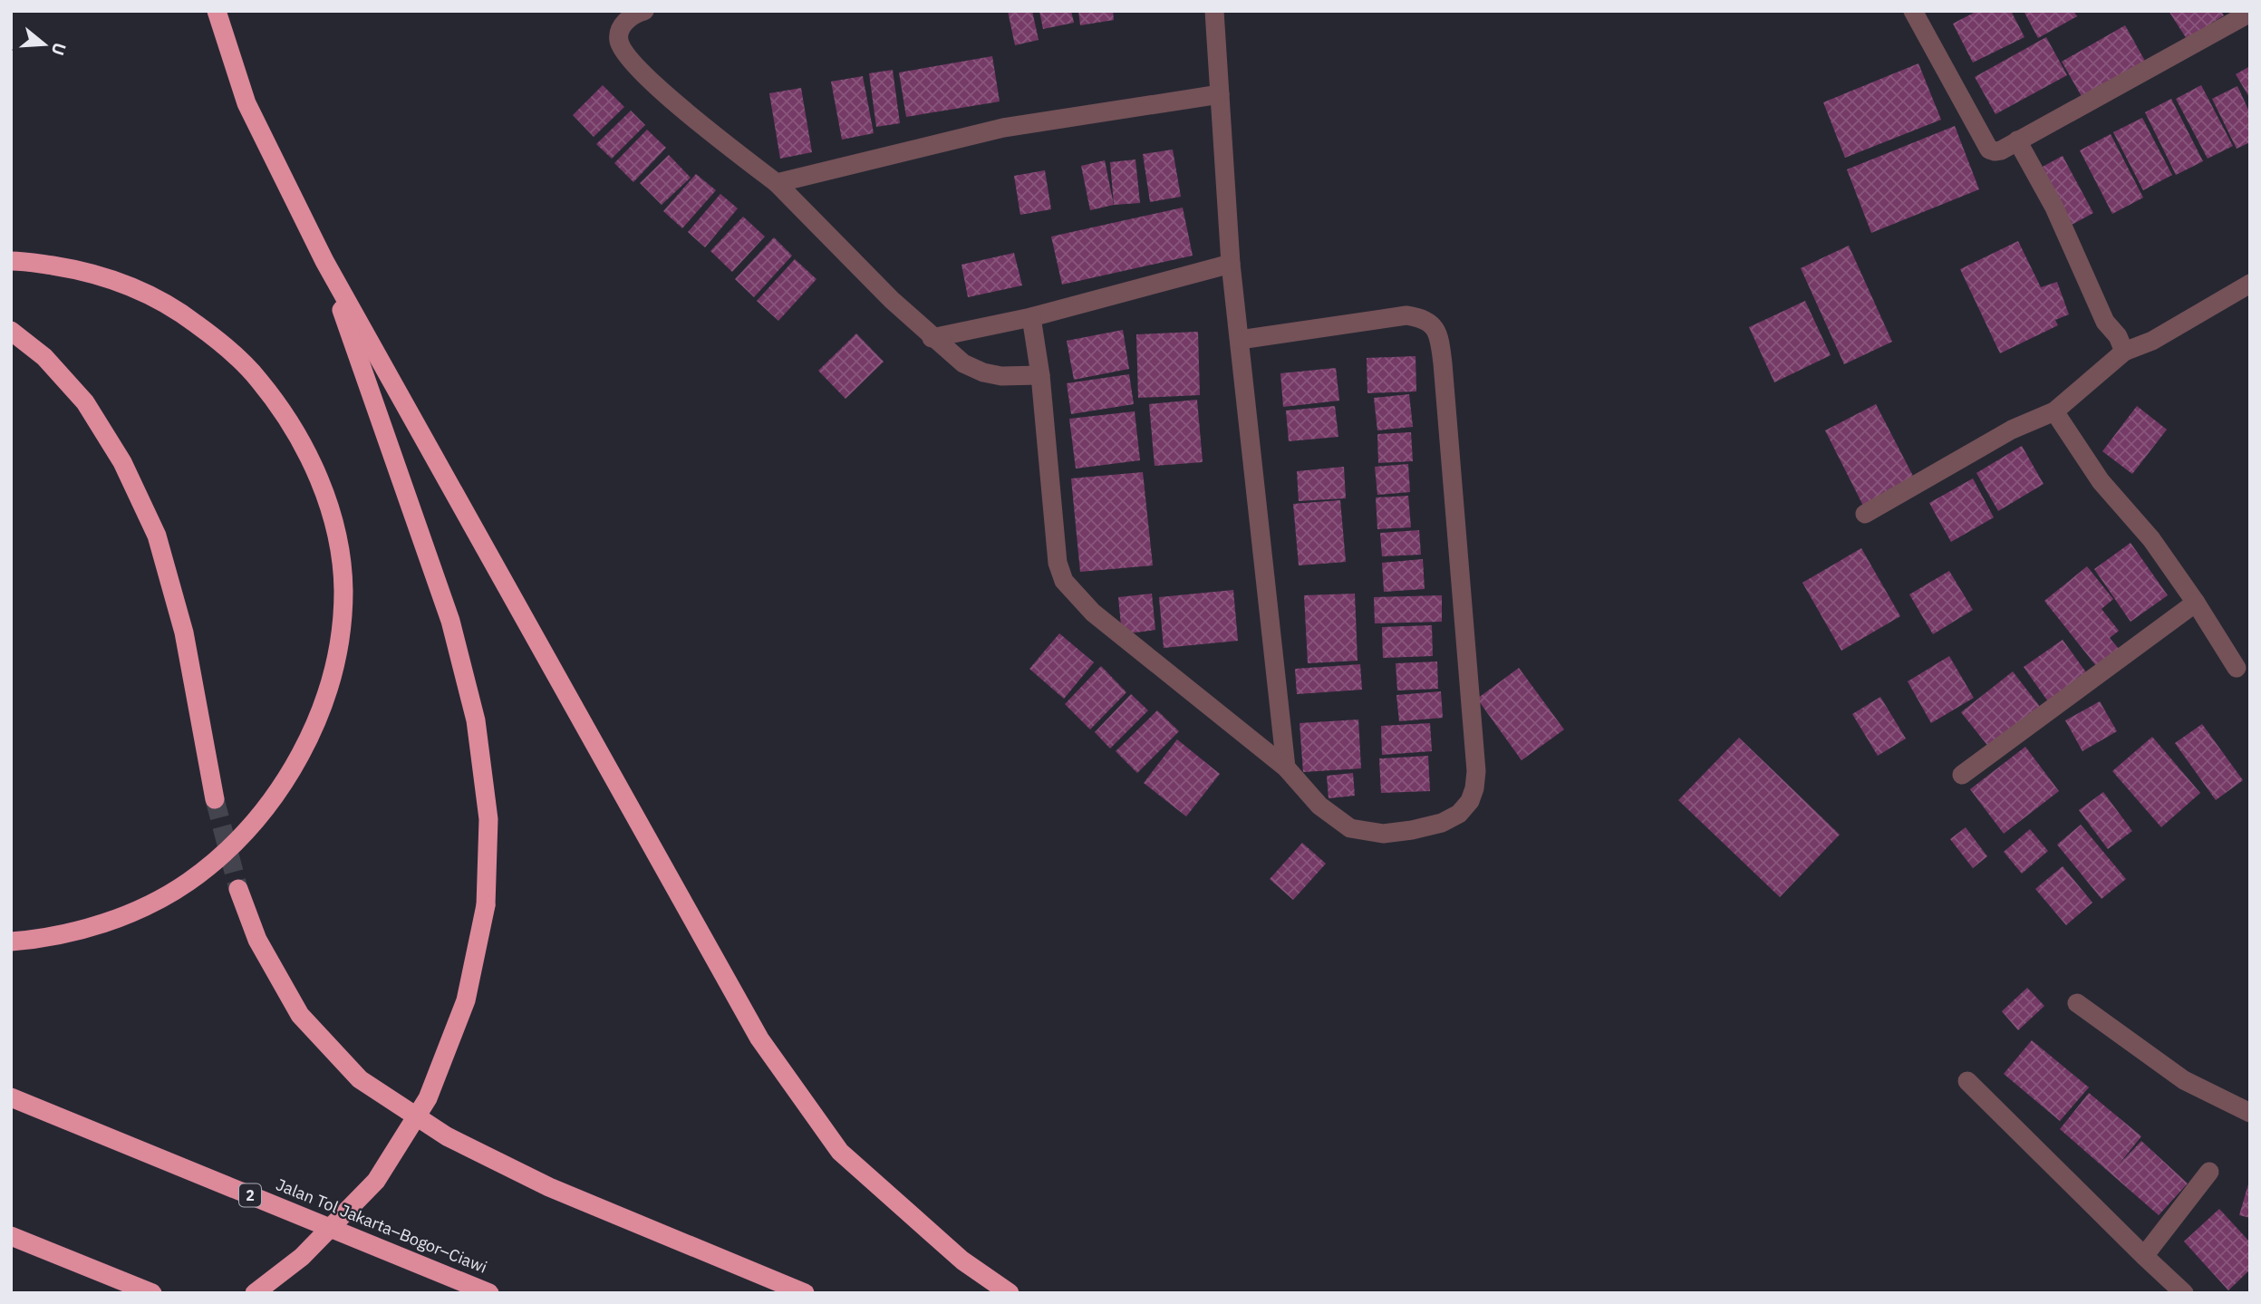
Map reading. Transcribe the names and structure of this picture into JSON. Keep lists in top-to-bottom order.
{
  "streets": {
    "highway": ["2", "Jalan Tol Jakarta–Bogor–Ciawi"]
  },
  "north": "right"
}
